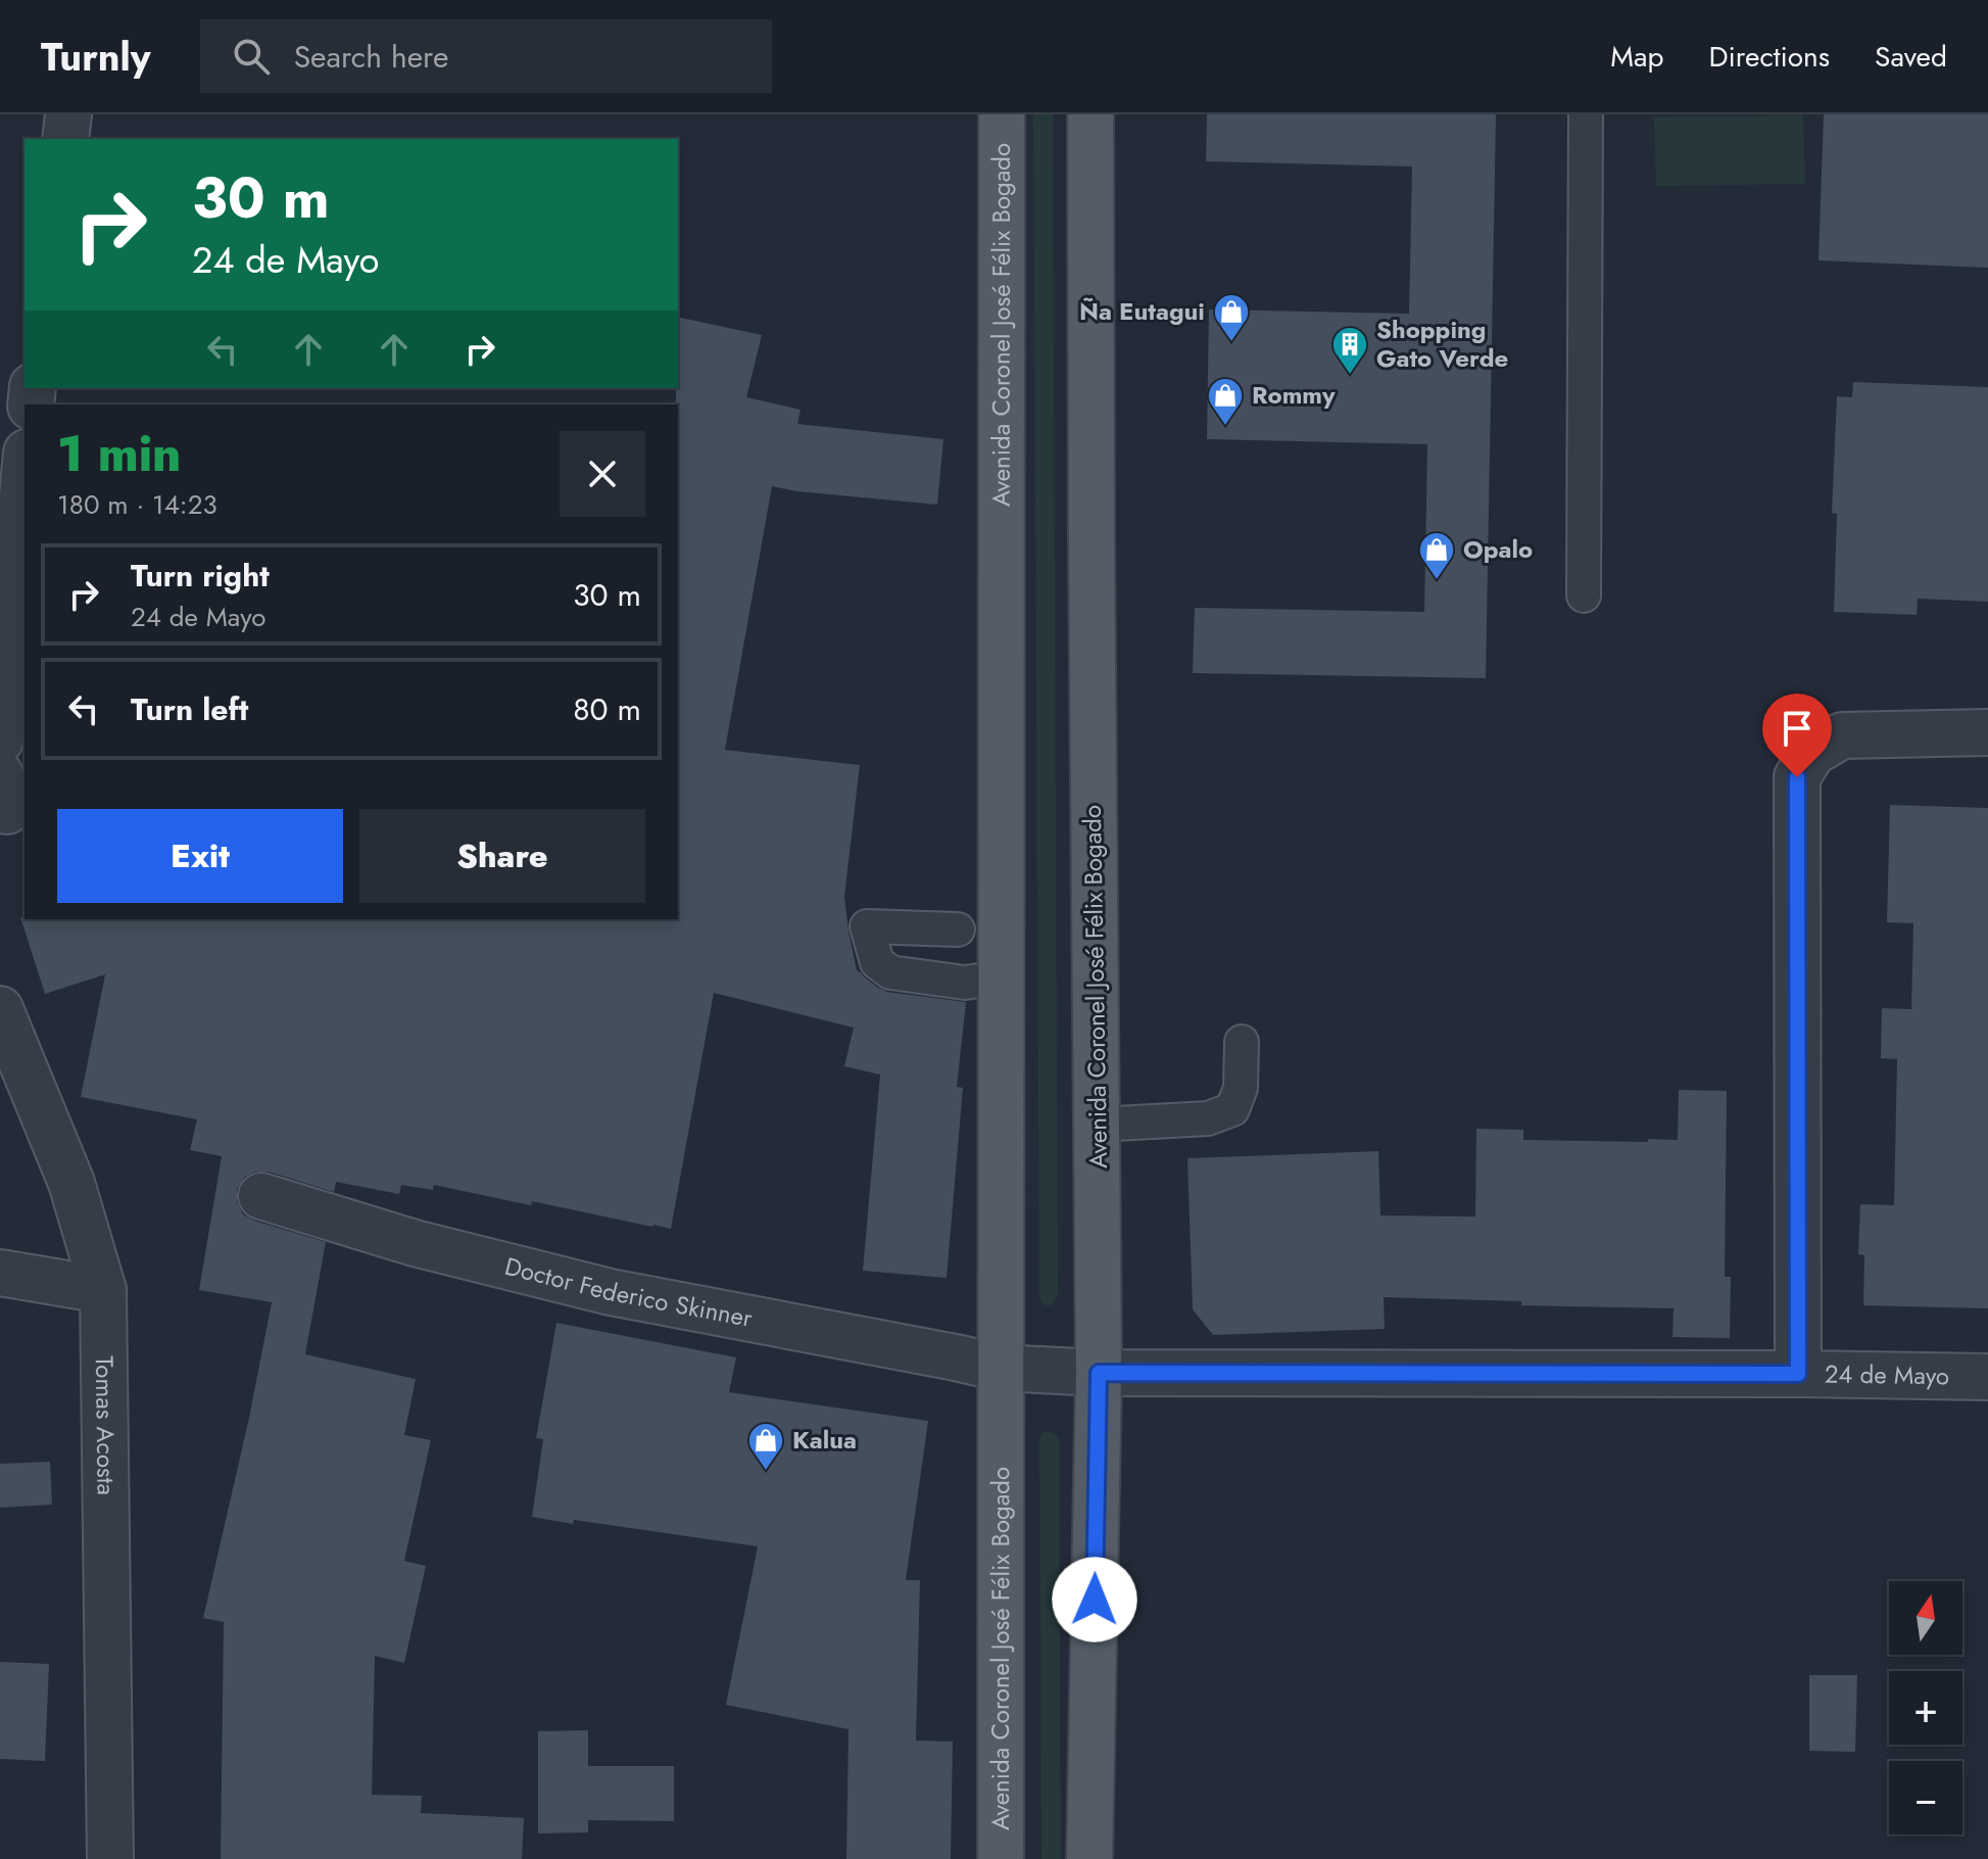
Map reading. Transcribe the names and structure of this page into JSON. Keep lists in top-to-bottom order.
{
  "streets": {
    "main road": ["Avenida Coronel José Félix Bogado"],
    "street": ["Doctor Federico Skinner", "24 de Mayo", "Tomas Acosta"]
  },
  "crossings": [
    ["Avenida Coronel José Félix Bogado", "Doctor Federico Skinner"],
    ["Avenida Coronel José Félix Bogado", "24 de Mayo"],
    ["Doctor Federico Skinner", "24 de Mayo"]
  ],
  "places": {
    "shop": [
      "Ña Eutagui",
      "Rommy",
      "Opalo",
      "Kalua"
    ],
    "building": ["Shopping Gato Verde"]
  },
  "north": "top",
  "page": {
    "header": "Turnly",
    "search": "Search here",
    "nav": ["Map", "Directions", "Saved"],
    "turn": ["30 m", "24 de Mayo"],
    "heading": ["1 min", "180 m · 14:23"],
    "list": [
      {
        "name": "Turn right",
        "note": "24 de Mayo",
        "value": "30 m"
      },
      {
        "name": "Turn left",
        "value": "80 m"
      }
    ],
    "buttons": ["Exit", "Share"],
    "map_buttons": ["+", "−"]
  }
}
